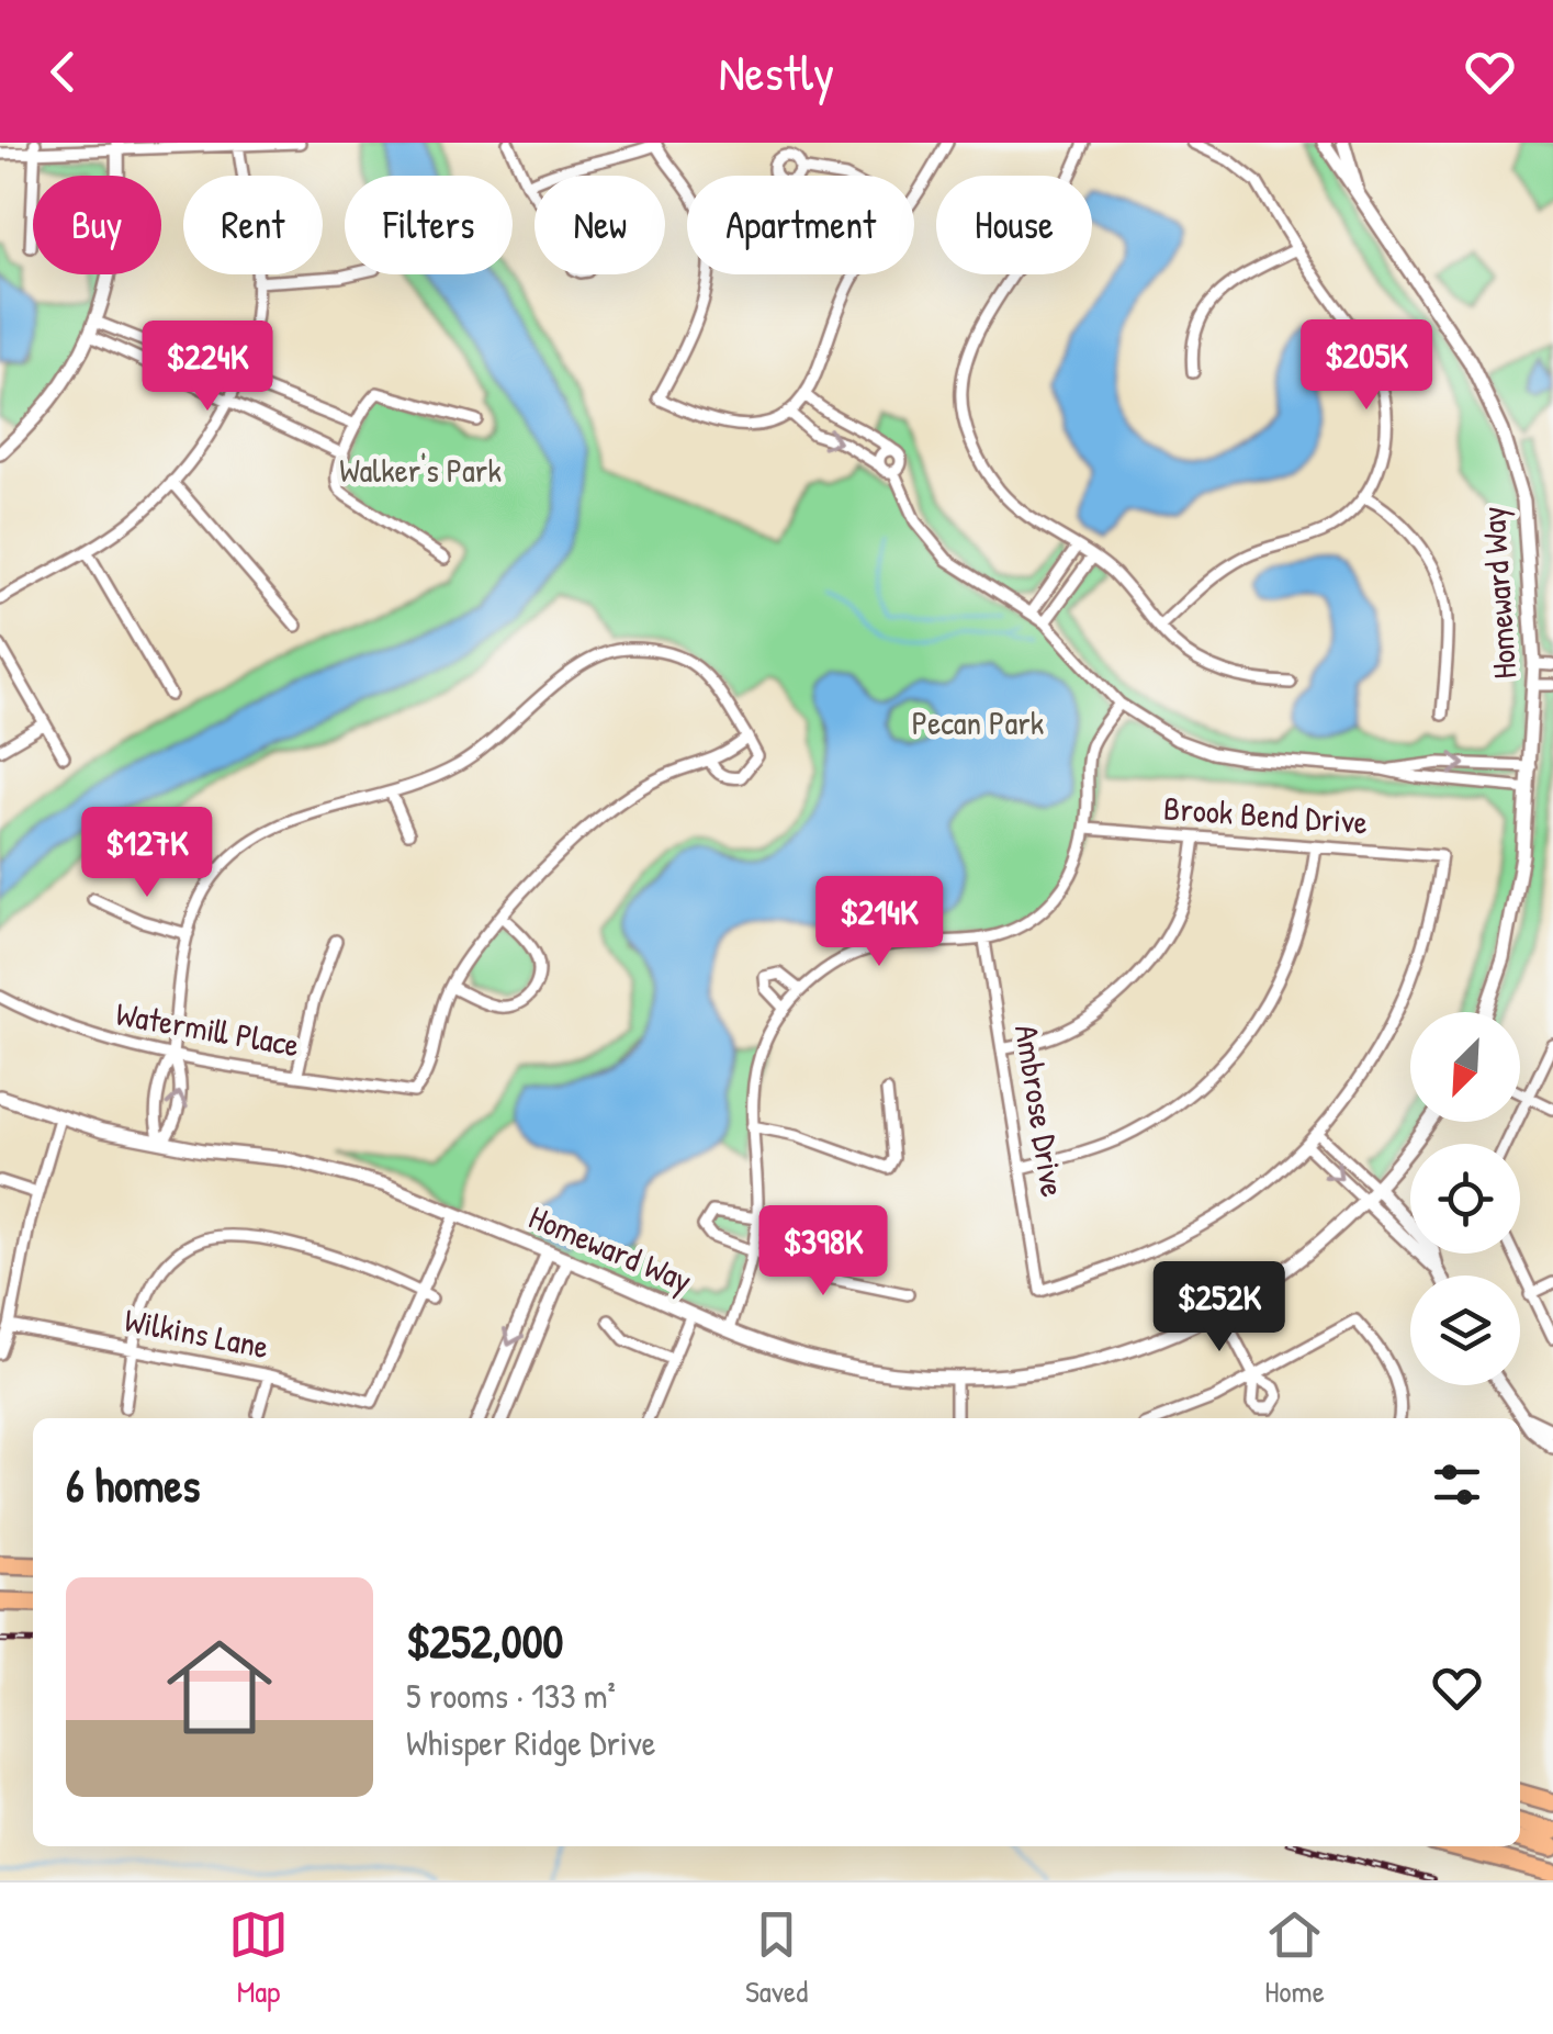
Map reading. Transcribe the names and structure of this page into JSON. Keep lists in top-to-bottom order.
{
  "streets": {
    "street": [
      "Homeward Way",
      "Brook Bend Drive",
      "Watermill Place",
      "Ambrose Drive",
      "Wilkins Lane"
    ]
  },
  "parks": ["Walker's Park", "Pecan Park"],
  "north": "bottom left",
  "page": {
    "header": "Nestly",
    "chip": [
      "Buy",
      "Rent",
      "Filters",
      "New",
      "Apartment",
      "House"
    ],
    "price": [
      "$205K",
      "$224K",
      "$127K",
      "$214K",
      "$398K",
      "$252K"
    ],
    "heading": "6 homes",
    "list": [
      {
        "name": "$252,000",
        "note": "5 rooms · 133 m² · Whisper Ridge Drive"
      }
    ],
    "tabs": ["Map", "Saved", "Home"]
  }
}
